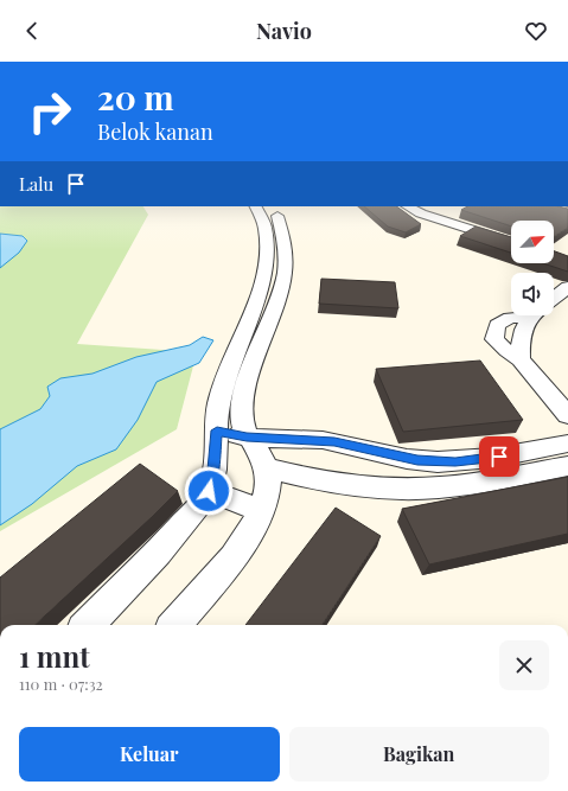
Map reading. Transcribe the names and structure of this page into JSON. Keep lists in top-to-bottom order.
{
  "north": "top right",
  "page": {
    "header": "Navio",
    "turn": ["20 m", "Belok kanan"],
    "then": "Lalu",
    "heading": ["1 mnt", "110 m · 07:32"],
    "buttons": ["Keluar", "Bagikan"]
  }
}
